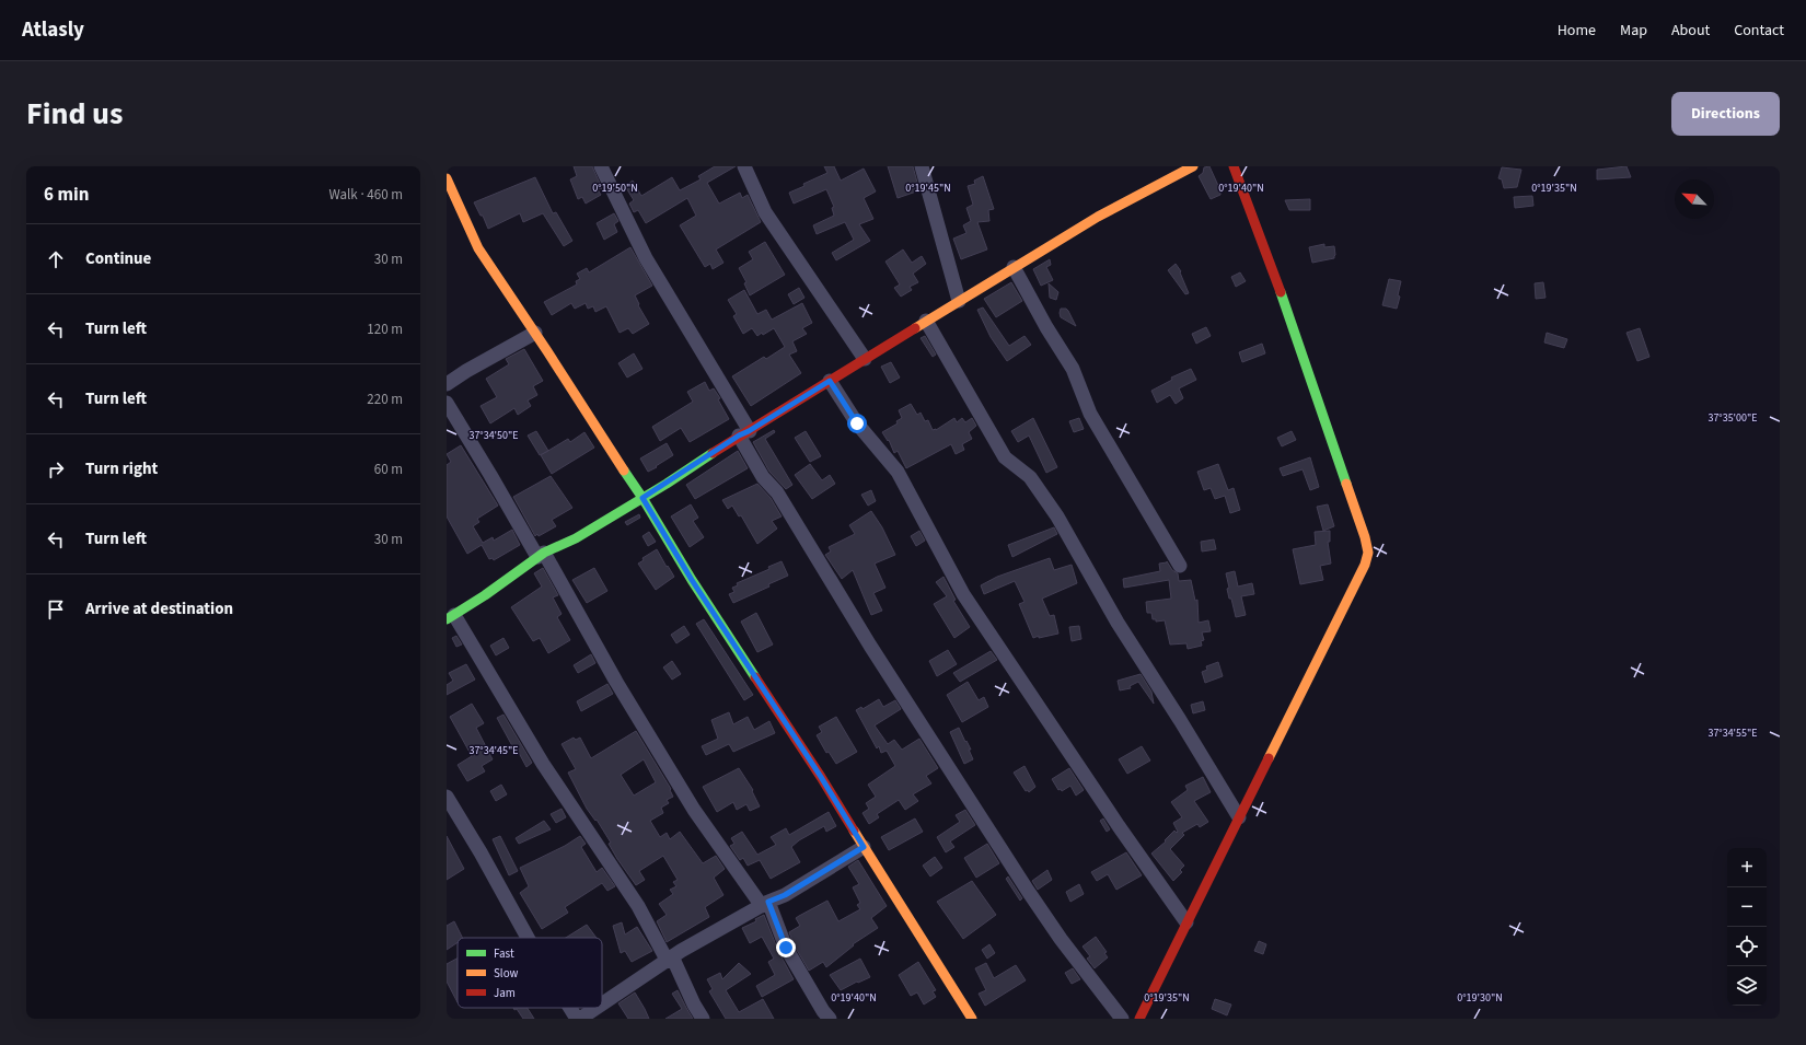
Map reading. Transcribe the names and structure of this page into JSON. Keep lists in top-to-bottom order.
{
  "legend": ["Fast", "Slow", "Jam"],
  "north": "top left",
  "page": {
    "header": "Atlasly",
    "nav": [
      "Home",
      "Map",
      "About",
      "Contact"
    ],
    "title": "Find us",
    "buttons": "Directions",
    "heading": ["6 min", "Walk · 460 m"],
    "list": [
      ["Continue", "30 m"],
      ["Turn left", "120 m"],
      ["Turn left", "220 m"],
      ["Turn right", "60 m"],
      ["Turn left", "30 m"],
      "Arrive at destination"
    ],
    "map_buttons": ["+", "−"]
  },
  "coordinates": [
    "0°19'50\"N",
    "0°19'45\"N",
    "0°19'40\"N",
    "0°19'35\"N",
    "37°35'00\"E",
    "37°34'50\"E",
    "37°34'55\"E",
    "37°34'45\"E",
    "0°19'30\"N"
  ]
}
